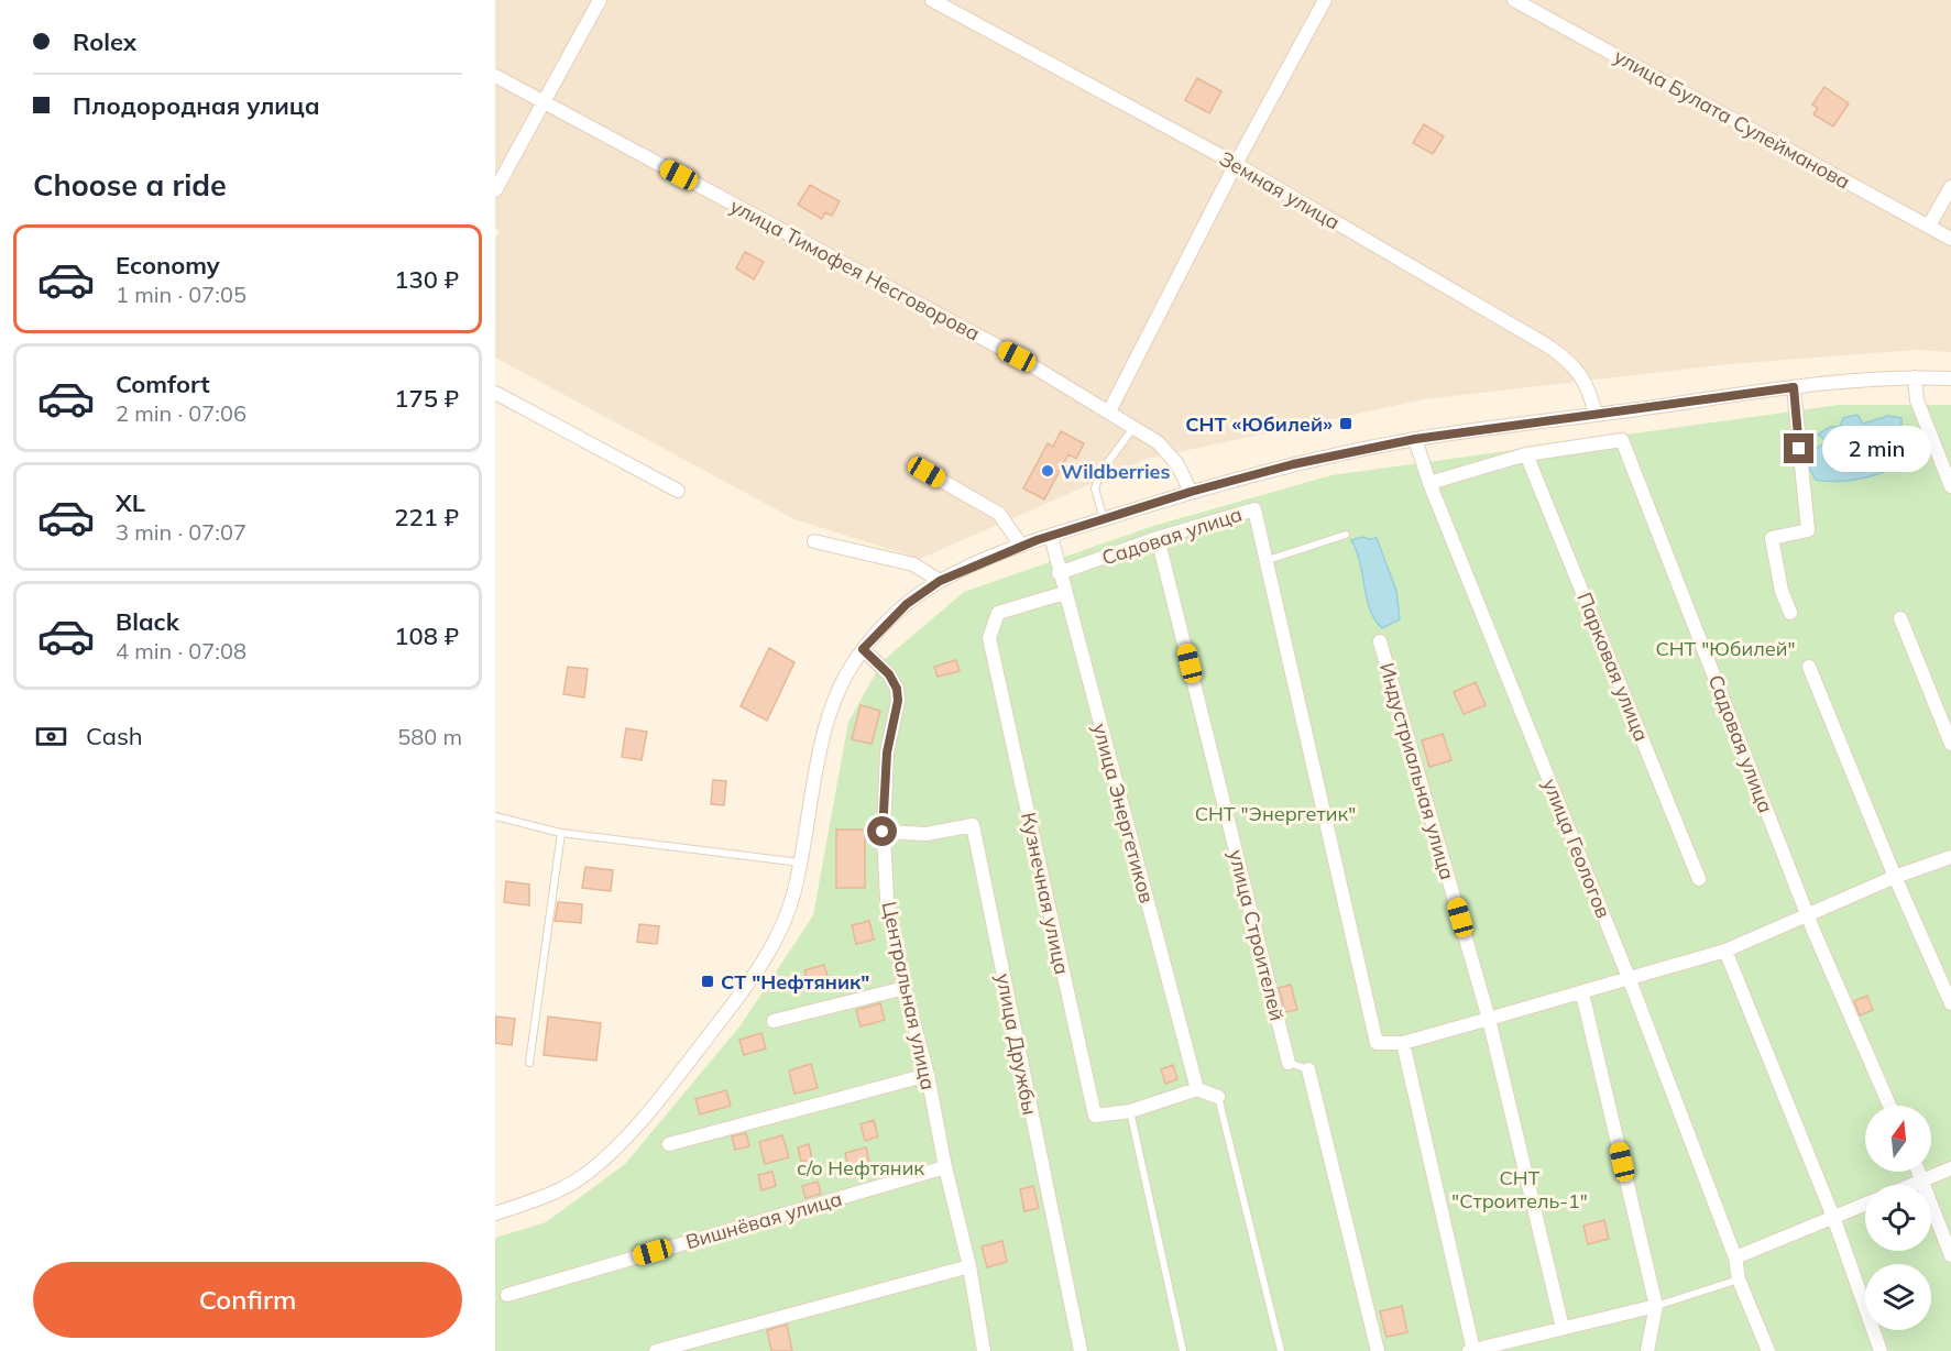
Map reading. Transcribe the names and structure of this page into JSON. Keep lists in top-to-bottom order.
{
  "streets": {
    "street": [
      "улица Булата Сулейманова",
      "Земная улица",
      "улица Тимофея Несговорова",
      "Садовая улица",
      "Парковая улица",
      "Индустриальная улица",
      "улица Энергетиков",
      "улица Геологов",
      "Кузнечная улица",
      "улица Строителей",
      "Центральная улица",
      "улица Дружбы",
      "Вишнёвая улица"
    ]
  },
  "crossings": [
    ["Садовая улица", "Парковая улица"],
    ["Садовая улица", "улица Энергетиков"],
    ["Садовая улица", "улица Геологов"],
    ["Садовая улица", "улица Строителей"],
    ["улица Энергетиков", "Кузнечная улица"],
    ["Центральная улица", "улица Дружбы"],
    ["Центральная улица", "Вишнёвая улица"]
  ],
  "parks": [
    "СНТ \"Юбилей\"",
    "СНТ \"Энергетик\"",
    "с/о Нефтяник",
    "СНТ \"Строитель-1\""
  ],
  "places": {
    "transit": ["СНТ «Юбилей»", "СТ \"Нефтяник\""],
    "other": ["Wildberries"]
  },
  "north": "top",
  "page": {
    "banner": ["Rolex", "Плодородная улица"],
    "heading": "Choose a ride",
    "list": [
      {
        "name": "Economy",
        "note": "1 min · 07:05",
        "value": "130 ₽"
      },
      {
        "name": "Comfort",
        "note": "2 min · 07:06",
        "value": "175 ₽"
      },
      {
        "name": "XL",
        "note": "3 min · 07:07",
        "value": "221 ₽"
      },
      {
        "name": "Black",
        "note": "4 min · 07:08",
        "value": "108 ₽"
      }
    ],
    "bubble": "2 min",
    "pay": ["Cash", "580 m"],
    "buttons": "Confirm"
  }
}
